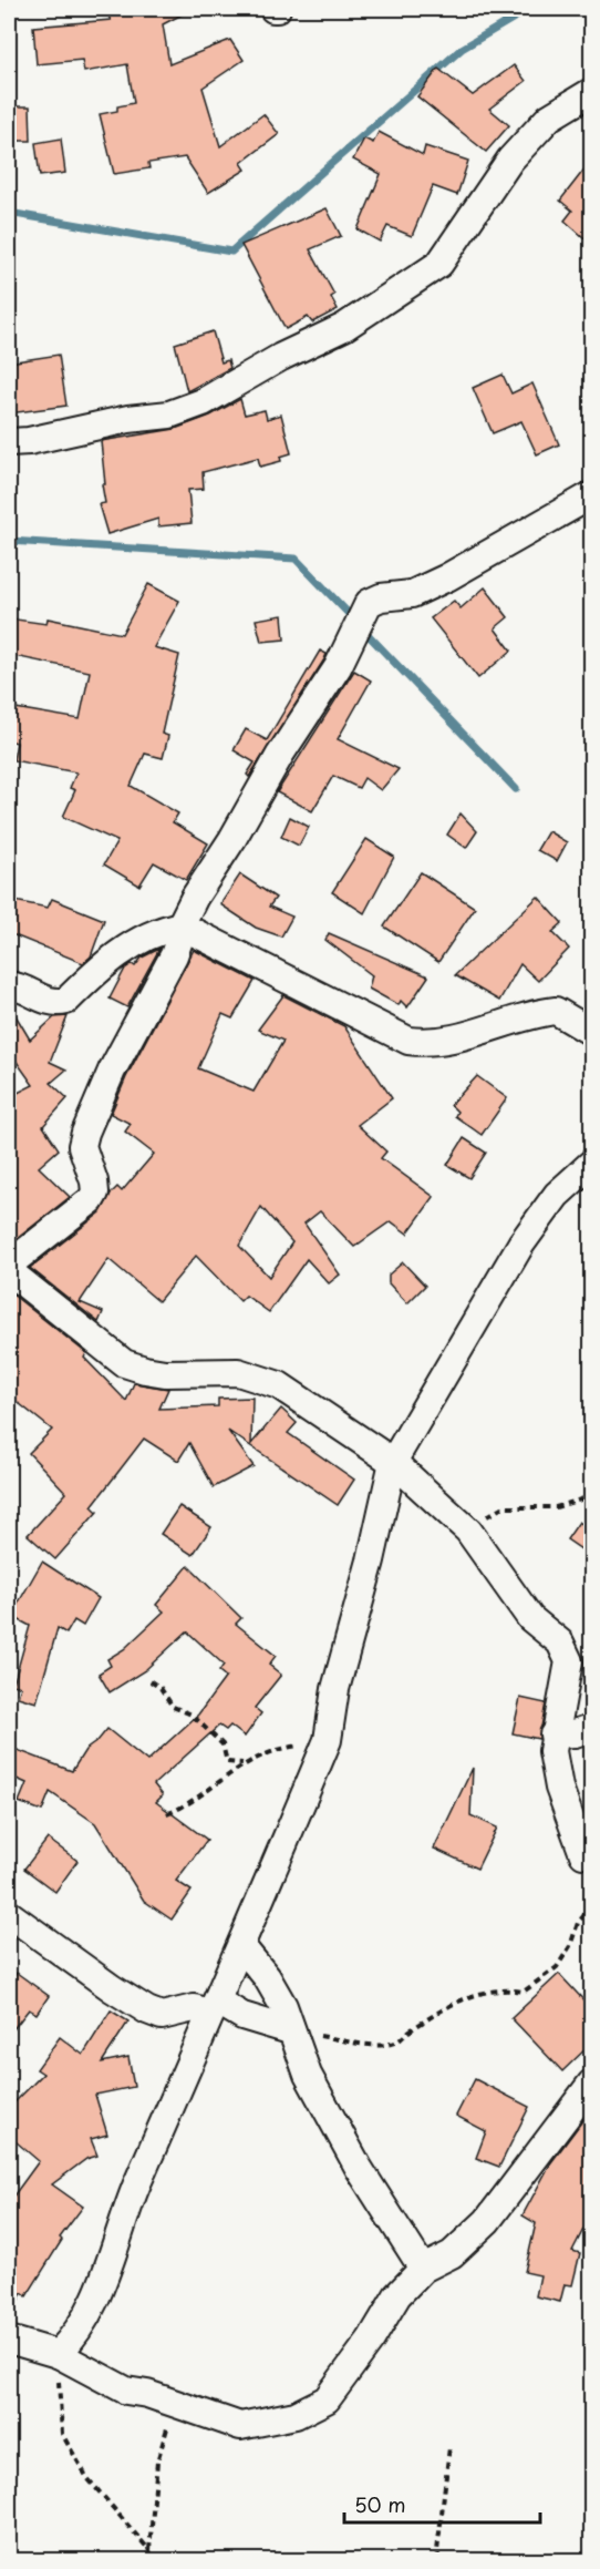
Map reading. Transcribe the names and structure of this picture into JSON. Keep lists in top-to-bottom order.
{
  "scale_bar": "50 m"
}
